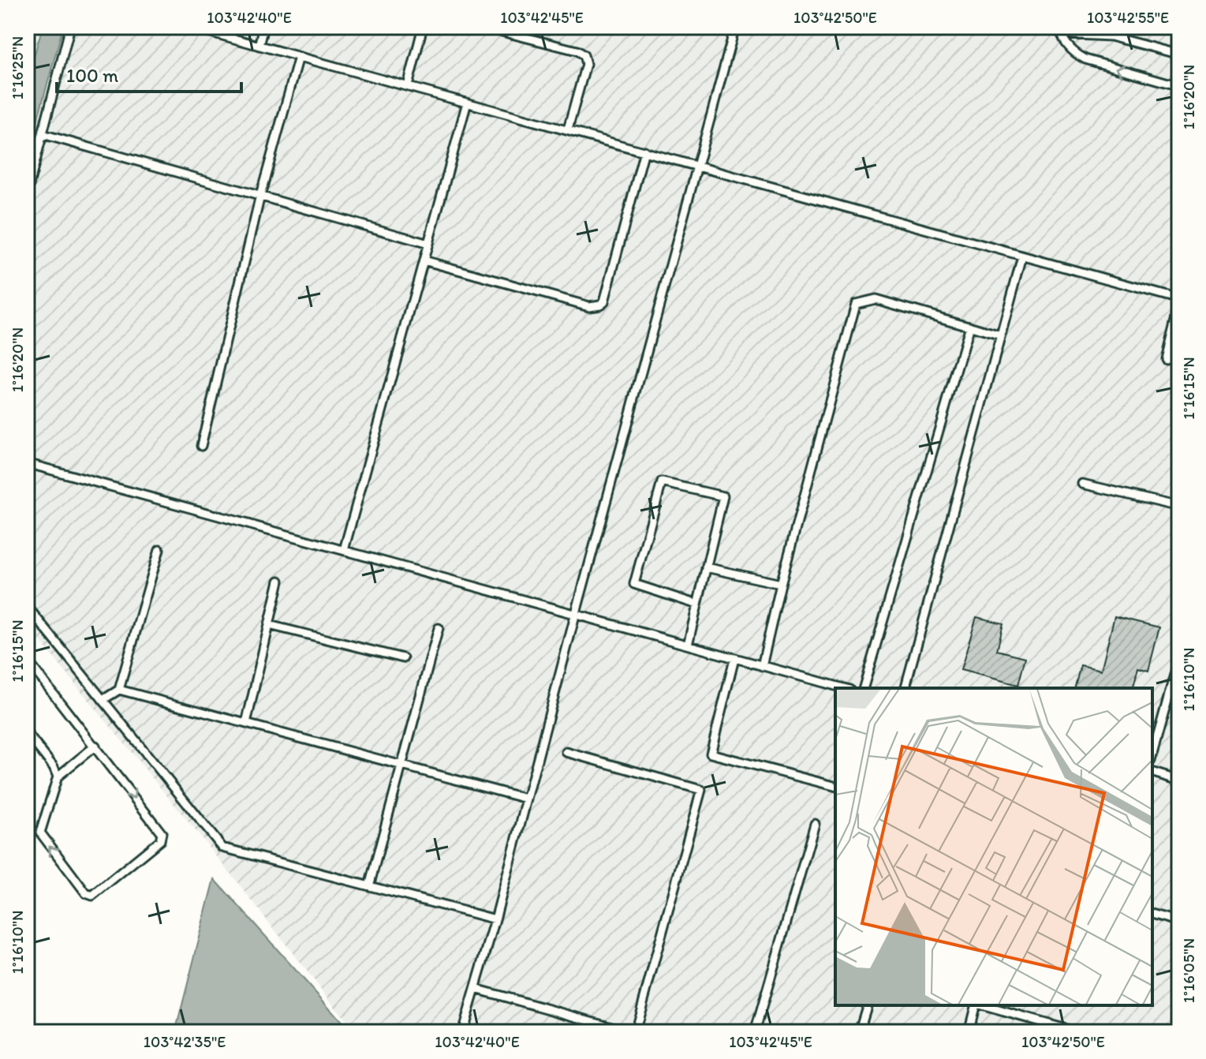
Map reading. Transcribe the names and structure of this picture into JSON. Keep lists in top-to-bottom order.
{
  "scale_bar": "100 m",
  "coordinates": [
    "103°42'40\"E",
    "103°42'45\"E",
    "103°42'50\"E",
    "103°42'55\"E",
    "1°16'25\"N",
    "1°16'20\"N",
    "1°16'15\"N",
    "1°16'10\"N",
    "1°16'05\"N",
    "103°42'35\"E"
  ]
}
